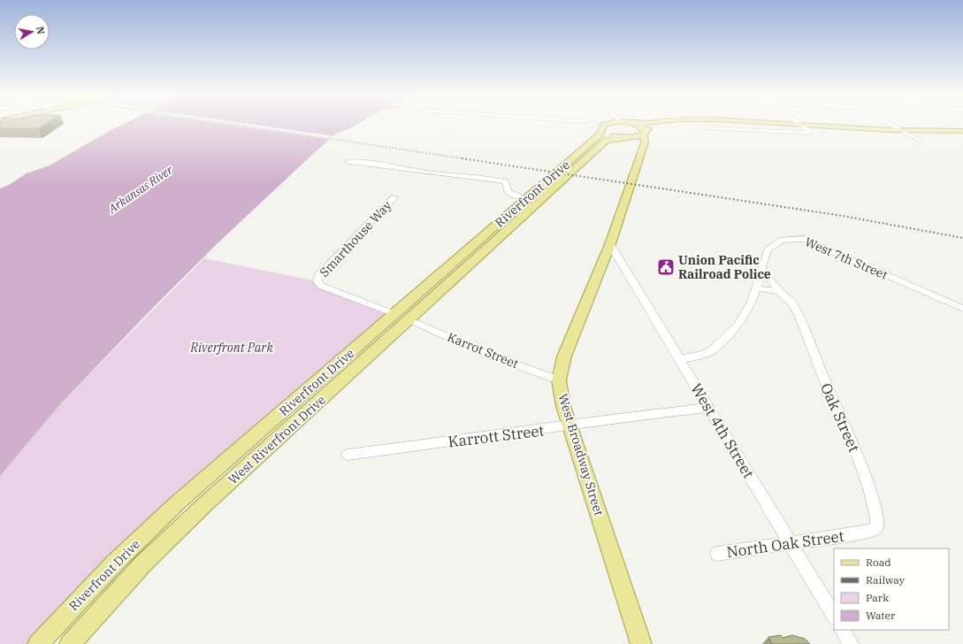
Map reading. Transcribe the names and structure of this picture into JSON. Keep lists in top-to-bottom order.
{
  "streets": {
    "main road": ["Riverfront Drive", "West Riverfront Drive", "West Broadway Street"],
    "street": [
      "Smarthouse Way",
      "West 7th Street",
      "Karrot Street",
      "Oak Street",
      "West 4th Street",
      "Karrott Street",
      "North Oak Street"
    ]
  },
  "crossings": [
    ["Riverfront Drive", "Smarthouse Way"],
    ["Riverfront Drive", "Karrot Street"],
    ["Riverfront Drive", "West Riverfront Drive"],
    ["Smarthouse Way", "Karrot Street"],
    ["Smarthouse Way", "West Riverfront Drive"],
    ["West 7th Street", "Oak Street"],
    ["Karrot Street", "West Riverfront Drive"],
    ["Karrot Street", "West Broadway Street"],
    ["Oak Street", "North Oak Street"],
    ["West 4th Street", "Karrott Street"],
    ["West 4th Street", "West Broadway Street"],
    ["West 4th Street", "North Oak Street"],
    ["Karrott Street", "West Broadway Street"],
    ["West Riverfront Drive", "West Broadway Street"]
  ],
  "water": ["Arkansas River"],
  "parks": ["Riverfront Park"],
  "places": {
    "public building": ["Union Pacific Railroad Police"]
  },
  "legend": [
    "Road",
    "Railway",
    "Park",
    "Water"
  ],
  "north": "right"
}
